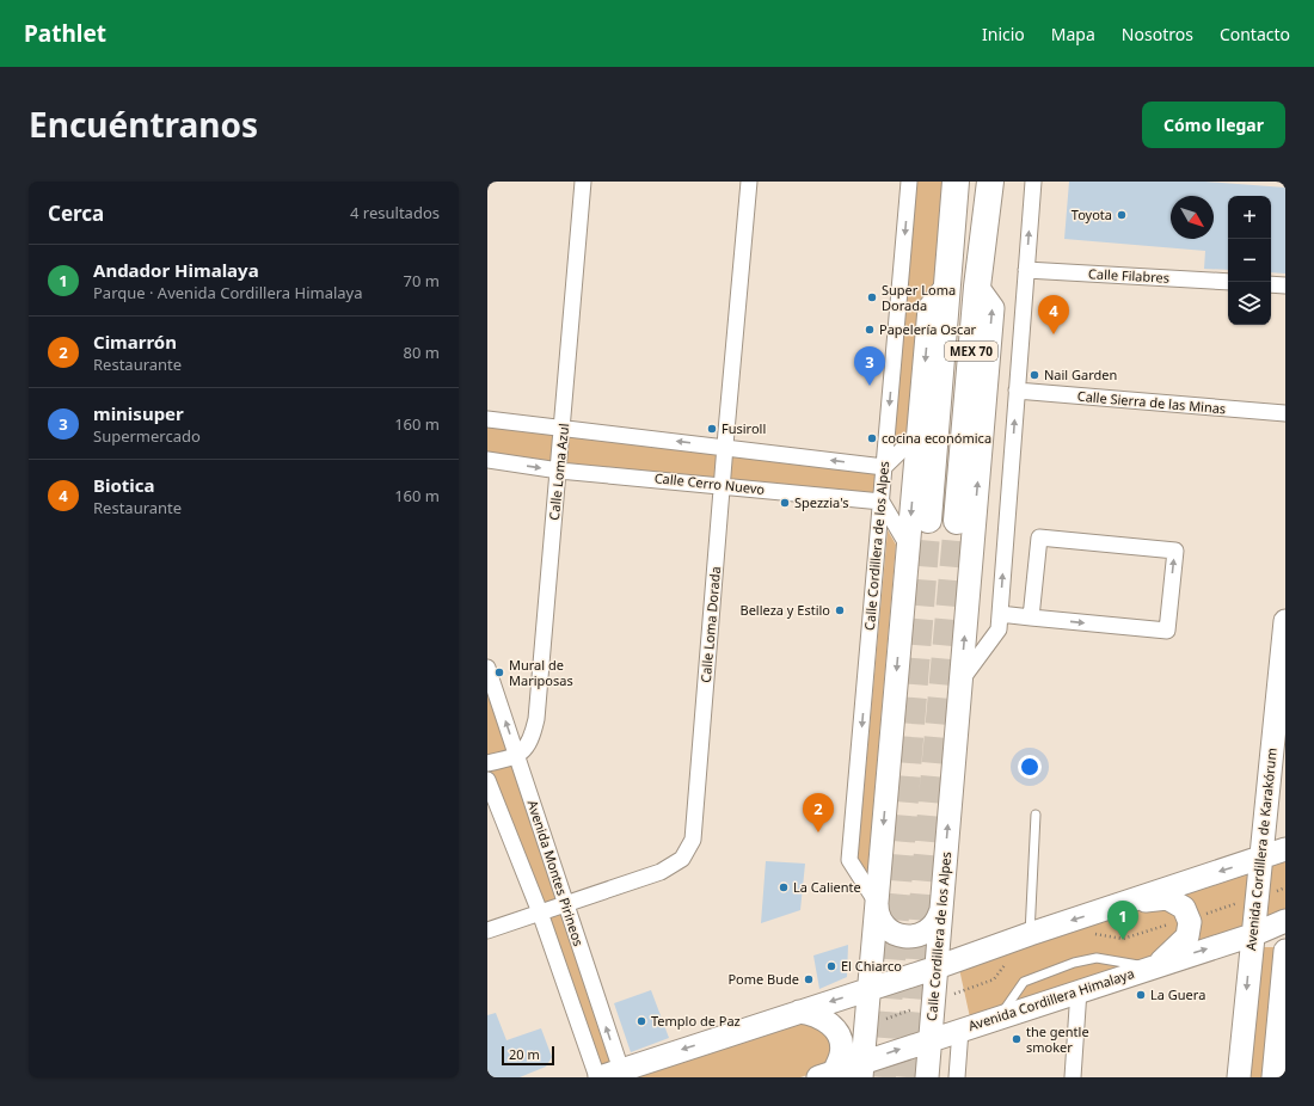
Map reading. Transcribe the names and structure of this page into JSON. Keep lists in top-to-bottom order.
{
  "streets": {
    "highway": ["MEX 70"],
    "main road": ["Calle Cordillera de los Alpes", "Avenida Cordillera de Karakórum", "Avenida Cordillera Himalaya"],
    "street": [
      "Calle Filabres",
      "Calle Sierra de las Minas",
      "Calle Loma Azul",
      "Calle Cerro Nuevo",
      "Calle Loma Dorada",
      "Avenida Montes Pirineos"
    ]
  },
  "crossings": [
    ["MEX 70", "Calle Cordillera de los Alpes"],
    ["Calle Loma Azul", "Calle Cerro Nuevo"],
    ["Calle Loma Azul", "Avenida Montes Pirineos"],
    ["Calle Cerro Nuevo", "Calle Cordillera de los Alpes"],
    ["Calle Cerro Nuevo", "Calle Loma Dorada"],
    ["Calle Cordillera de los Alpes", "Avenida Cordillera Himalaya"],
    ["Calle Loma Dorada", "Avenida Montes Pirineos"],
    ["Avenida Cordillera de Karakórum", "Avenida Cordillera Himalaya"]
  ],
  "places": [
    "Toyota",
    "Super Loma Dorada",
    "Papelería Oscar",
    "Nail Garden",
    "Fusiroll",
    "cocina económica",
    "Spezzia's",
    "Belleza y Estilo",
    "Mural de Mariposas",
    "La Caliente",
    "El Chiarco",
    "Pome Bude",
    "La Guera",
    "Templo de Paz",
    "the gentle smoker"
  ],
  "scale_bar": "20 m",
  "north": "bottom right",
  "page": {
    "header": "Pathlet",
    "nav": [
      "Inicio",
      "Mapa",
      "Nosotros",
      "Contacto"
    ],
    "title": "Encuéntranos",
    "buttons": "Cómo llegar",
    "heading": ["Cerca", "4 resultados"],
    "map_buttons": ["+", "−"],
    "list": [
      {
        "mark": "1",
        "name": "Andador Himalaya",
        "note": "Parque · Avenida Cordillera Himalaya",
        "value": "70 m"
      },
      {
        "mark": "2",
        "name": "Cimarrón",
        "note": "Restaurante",
        "value": "80 m"
      },
      {
        "mark": "3",
        "name": "minisuper",
        "note": "Supermercado",
        "value": "160 m"
      },
      {
        "mark": "4",
        "name": "Biotica",
        "note": "Restaurante",
        "value": "160 m"
      }
    ],
    "pins": [
      "4",
      "3",
      "2",
      "1"
    ],
    "scale": "20 m"
  }
}
